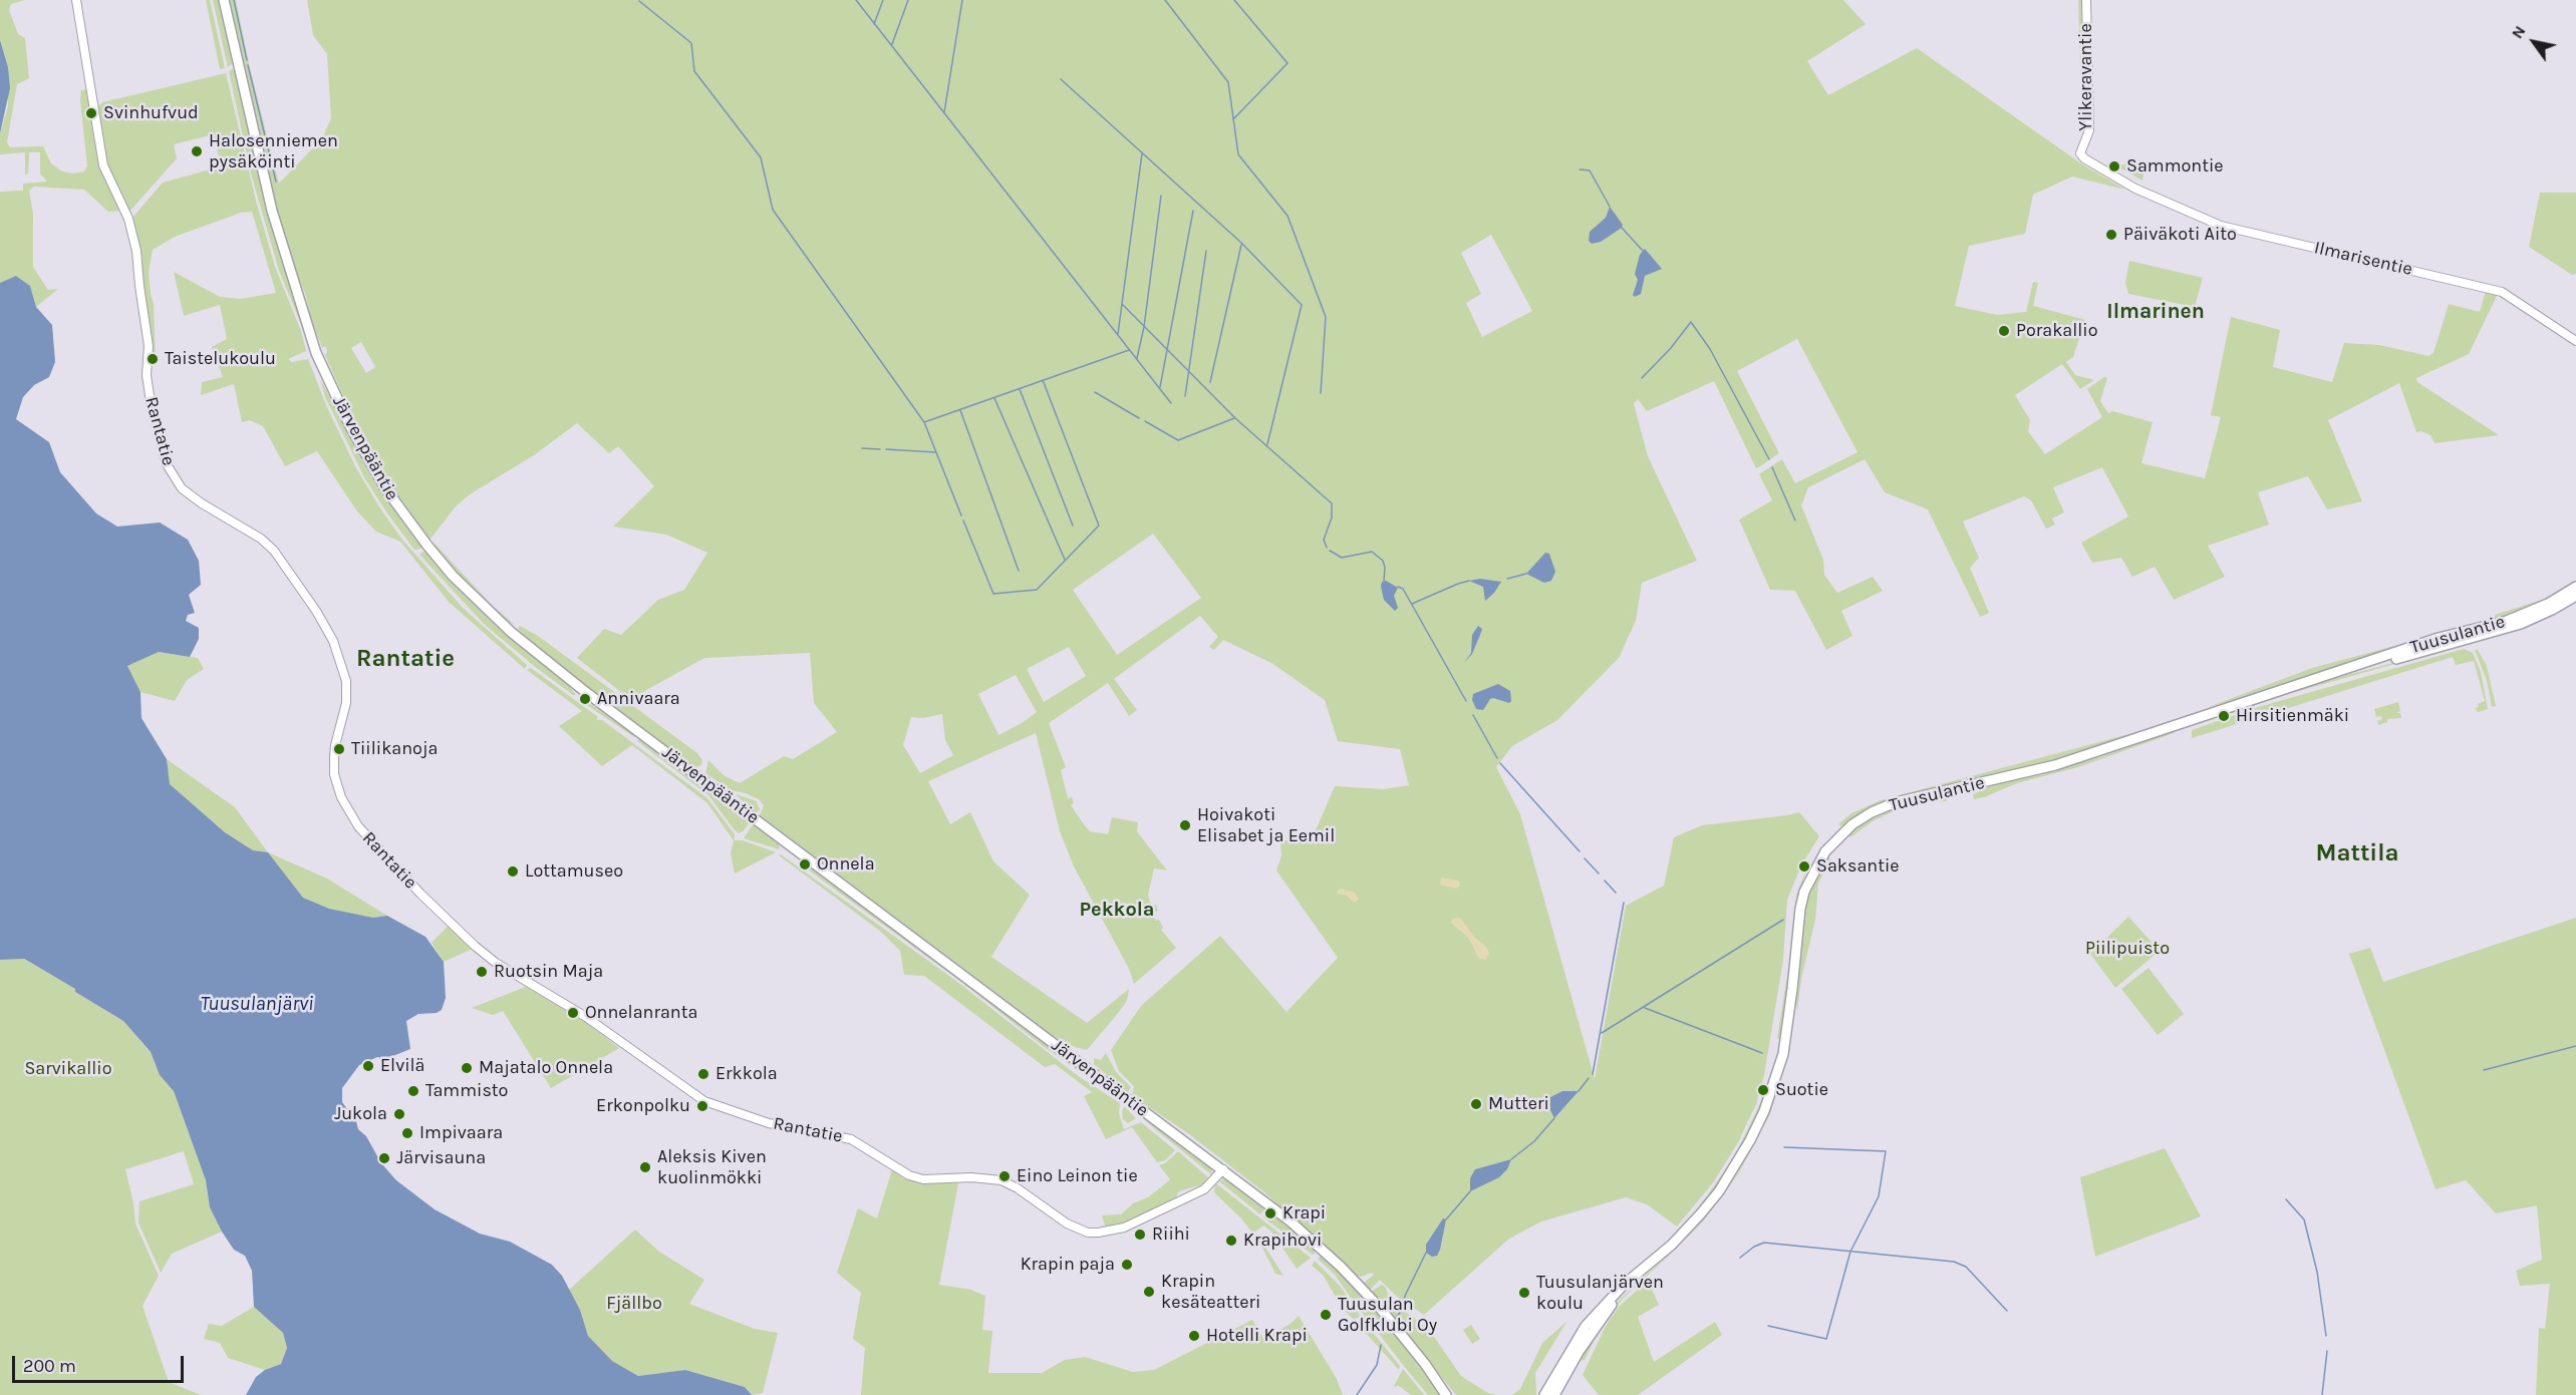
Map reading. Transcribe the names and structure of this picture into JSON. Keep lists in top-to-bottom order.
{
  "streets": {
    "main road": ["Järvenpääntie", "Tuusulantie"],
    "street": ["Ylikeravantie", "Ilmarisentie", "Rantatie"]
  },
  "crossings": [
    ["Ylikeravantie", "Ilmarisentie"],
    ["Rantatie", "Järvenpääntie"]
  ],
  "districts": [
    "Ilmarinen",
    "Rantatie",
    "Mattila",
    "Pekkola"
  ],
  "water": ["Tuusulanjärvi"],
  "parks": ["Piilipuisto", "Sarvikallio", "Fjällbo"],
  "places": [
    "Svinhufvud",
    "Halosenniemen pysäköinti",
    "Sammontie",
    "Päiväkoti Aito",
    "Porakallio",
    "Taistelukoulu",
    "Annivaara",
    "Hirsitienmäki",
    "Tiilikanoja",
    "Hoivakoti Elisabet ja Eemil",
    "Onnela",
    "Saksantie",
    "Lottamuseo",
    "Ruotsin Maja",
    "Onnelanranta",
    "Elvilä",
    "Majatalo Onnela",
    "Erkkola",
    "Suotie",
    "Tammisto",
    "Mutteri",
    "Erkonpolku",
    "Jukola",
    "Impivaara",
    "Järvisauna",
    "Aleksis Kiven kuolinmökki",
    "Eino Leinon tie",
    "Krapi",
    "Riihi",
    "Krapihovi",
    "Krapin paja",
    "Krapin kesäteatteri",
    "Tuusulanjärven koulu",
    "Tuusulan Golfklubi Oy",
    "Hotelli Krapi"
  ],
  "scale_bar": "200 m",
  "north": "top left"
}
